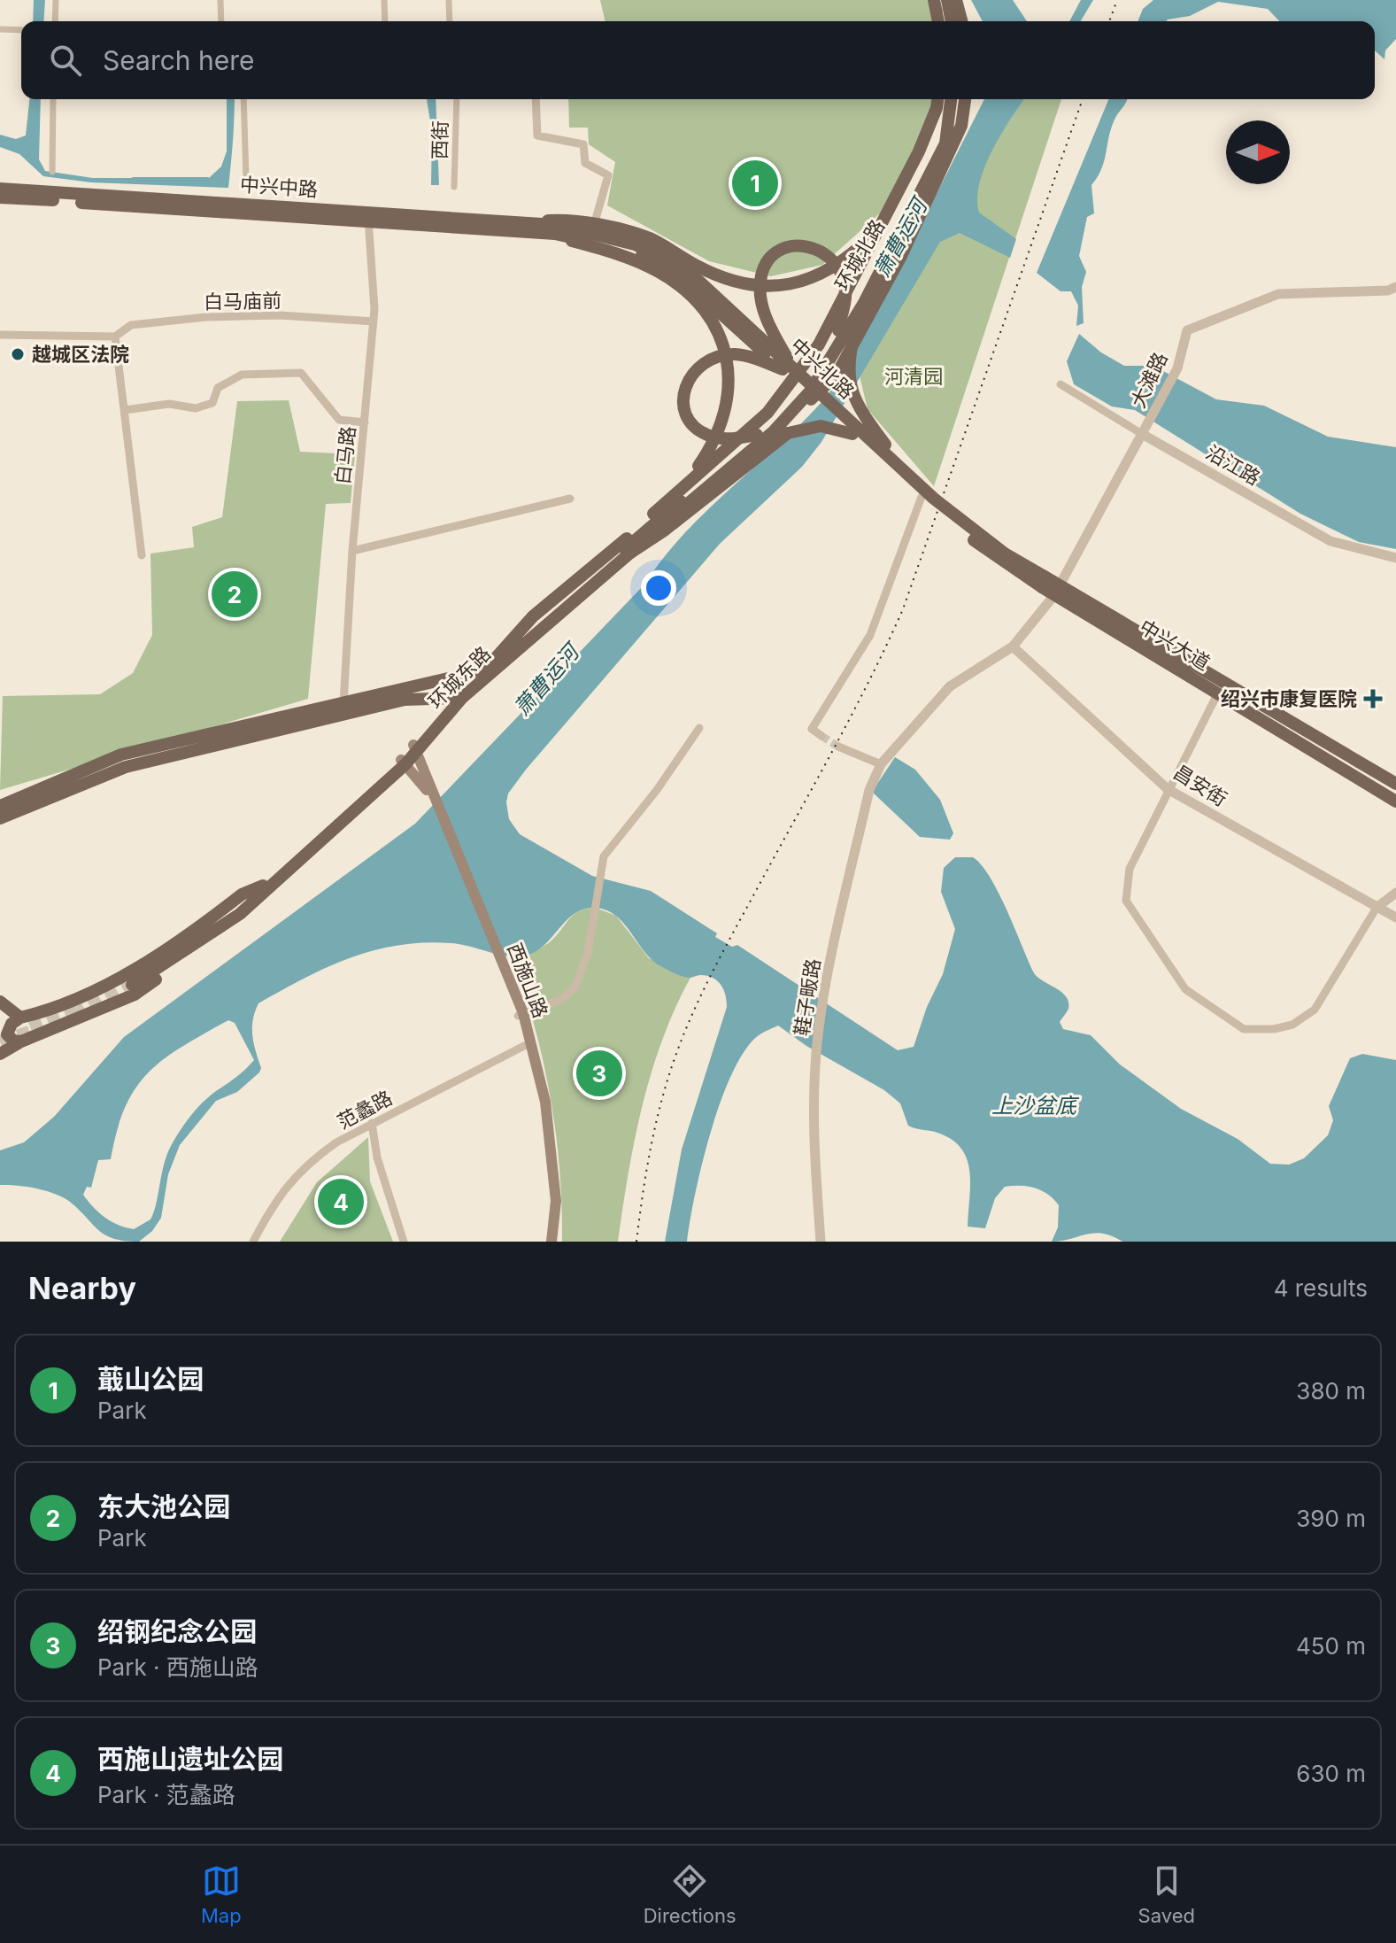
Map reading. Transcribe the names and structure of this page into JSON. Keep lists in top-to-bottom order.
{
  "streets": {
    "main road": [
      "中兴中路",
      "环城北路",
      "中兴北路",
      "中兴大道",
      "环城东路",
      "西施山路"
    ],
    "street": [
      "西街",
      "白马庙前",
      "大滩路",
      "白马路",
      "沿江路",
      "昌安街",
      "鞋子畈路",
      "范蠡路"
    ]
  },
  "crossings": [
    ["中兴中路", "中兴北路"],
    ["中兴中路", "白马路"],
    ["环城北路", "环城东路"],
    ["白马庙前", "白马路"],
    ["中兴北路", "中兴大道"],
    ["大滩路", "沿江路"],
    ["大滩路", "中兴大道"],
    ["大滩路", "鞋子畈路"],
    ["中兴大道", "鞋子畈路"],
    ["环城东路", "西施山路"],
    ["昌安街", "鞋子畈路"],
    ["西施山路", "范蠡路"]
  ],
  "water": ["萧曹运河", "上沙盆底"],
  "parks": ["河清园"],
  "places": {
    "other": ["越城区法院"],
    "health": ["绍兴市康复医院"]
  },
  "north": "right",
  "page": {
    "search": "Search here",
    "pins": [
      "1",
      "2",
      "3",
      "4"
    ],
    "heading": ["Nearby", "4 results"],
    "list": [
      {
        "mark": "1",
        "name": "蕺山公园",
        "note": "Park",
        "value": "380 m"
      },
      {
        "mark": "2",
        "name": "东大池公园",
        "note": "Park",
        "value": "390 m"
      },
      {
        "mark": "3",
        "name": "绍钢纪念公园",
        "note": "Park · 西施山路",
        "value": "450 m"
      },
      {
        "mark": "4",
        "name": "西施山遗址公园",
        "note": "Park · 范蠡路",
        "value": "630 m"
      }
    ],
    "nav": ["Map", "Directions", "Saved"]
  }
}
